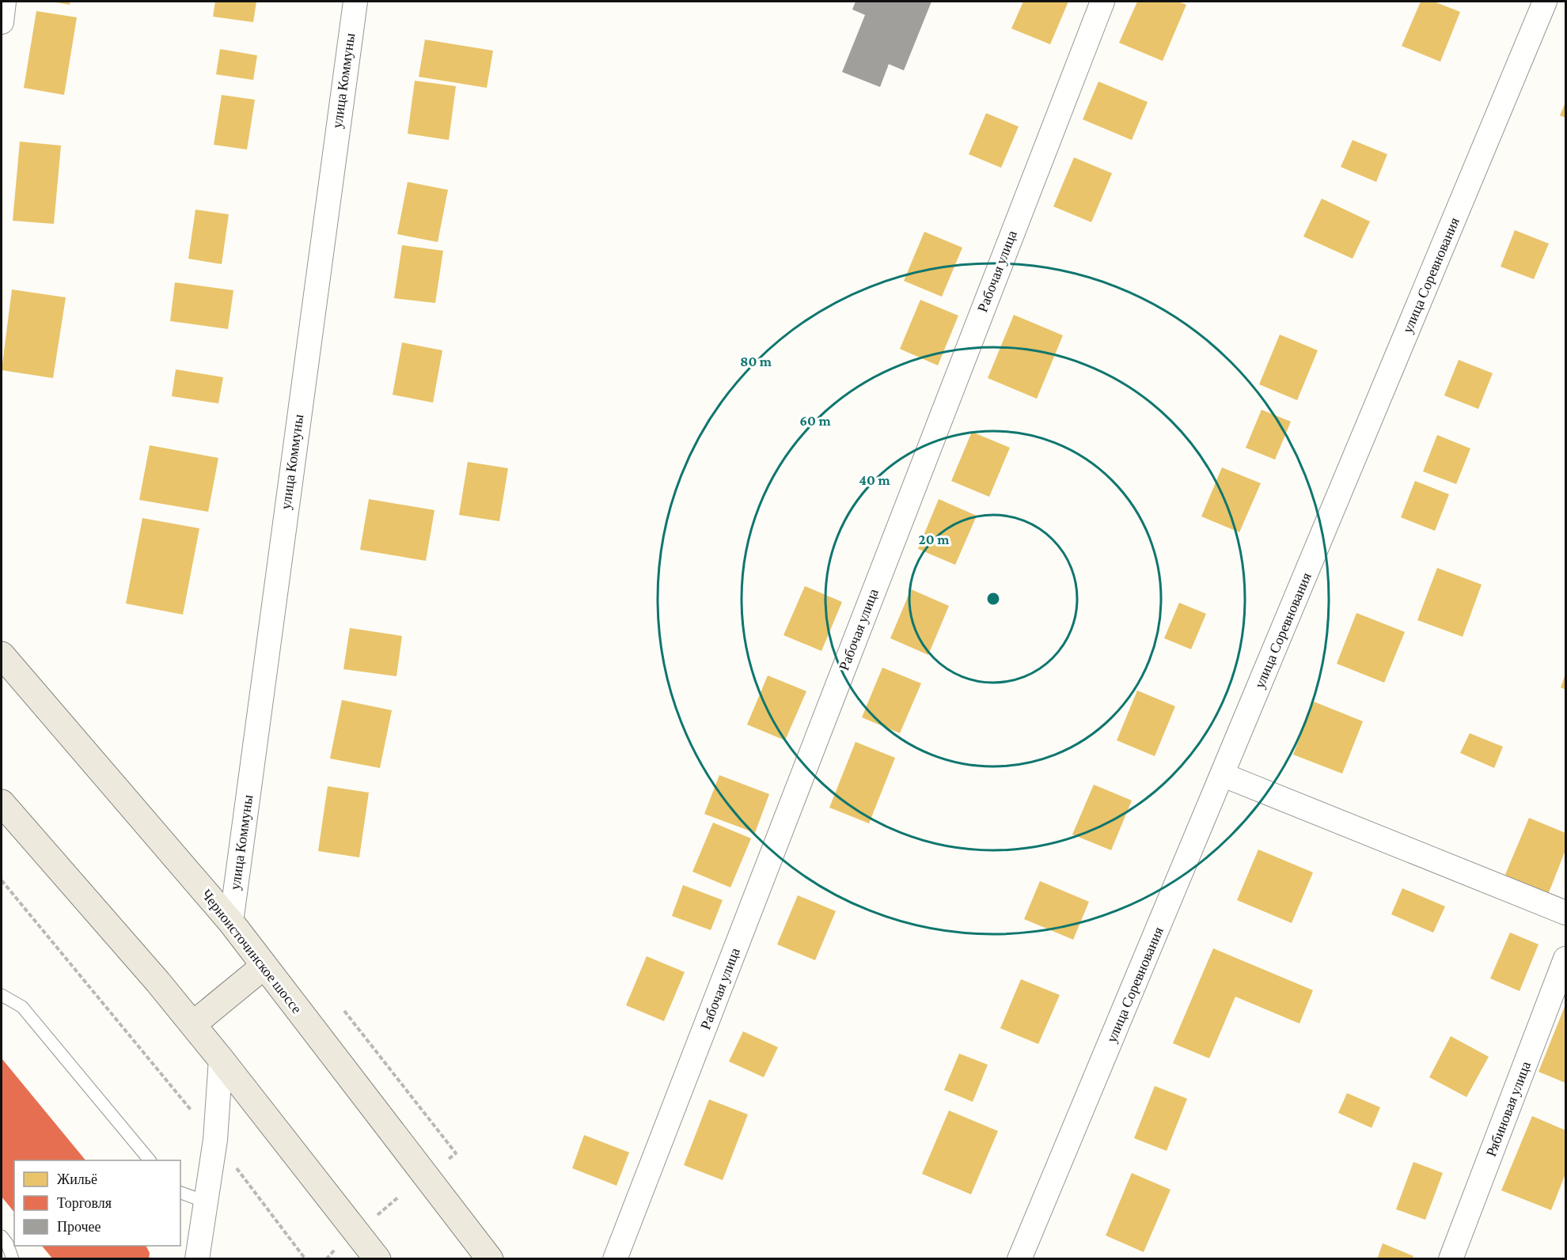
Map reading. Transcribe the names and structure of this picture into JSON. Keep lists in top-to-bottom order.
{
  "streets": {
    "main road": ["Черноисточинское шоссе"],
    "street": [
      "улица Коммуны",
      "Рабочая улица",
      "улица Соревнования",
      "Рябиновая улица"
    ]
  },
  "crossings": [
    ["улица Коммуны", "Черноисточинское шоссе"]
  ],
  "legend": ["Жильё", "Торговля", "Прочее"],
  "rings": [
    "80 m",
    "60 m",
    "40 m",
    "20 m"
  ]
}
